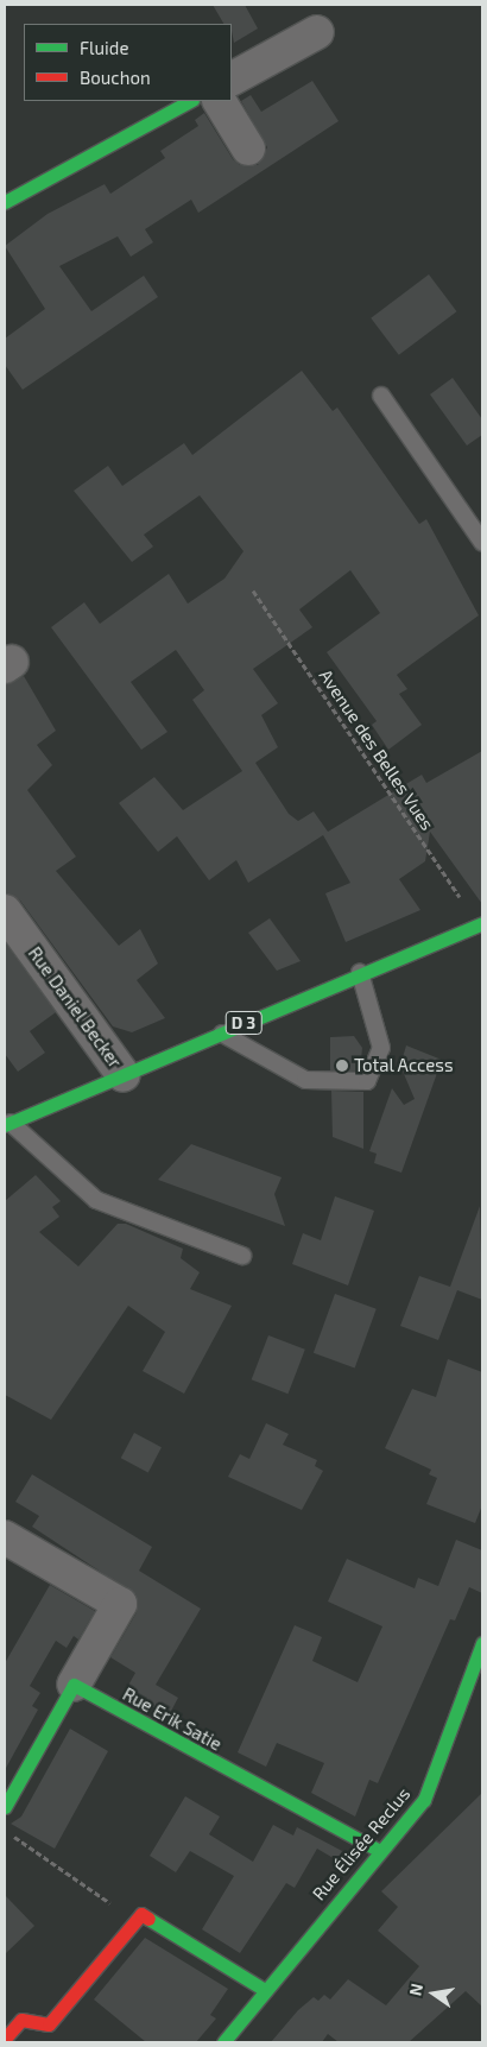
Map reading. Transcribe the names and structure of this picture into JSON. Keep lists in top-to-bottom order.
{
  "streets": {
    "street": [
      "Rue Daniel Becker",
      "D 3",
      "Rue Erik Satie",
      "Rue Élisée Reclus"
    ],
    "path": ["Avenue des Belles Vues"]
  },
  "crossings": [
    ["Avenue des Belles Vues", "D 3"],
    ["Rue Daniel Becker", "D 3"],
    ["Rue Erik Satie", "Rue Élisée Reclus"]
  ],
  "places": ["Total Access"],
  "legend": ["Fluide", "Bouchon"],
  "north": "left"
}
